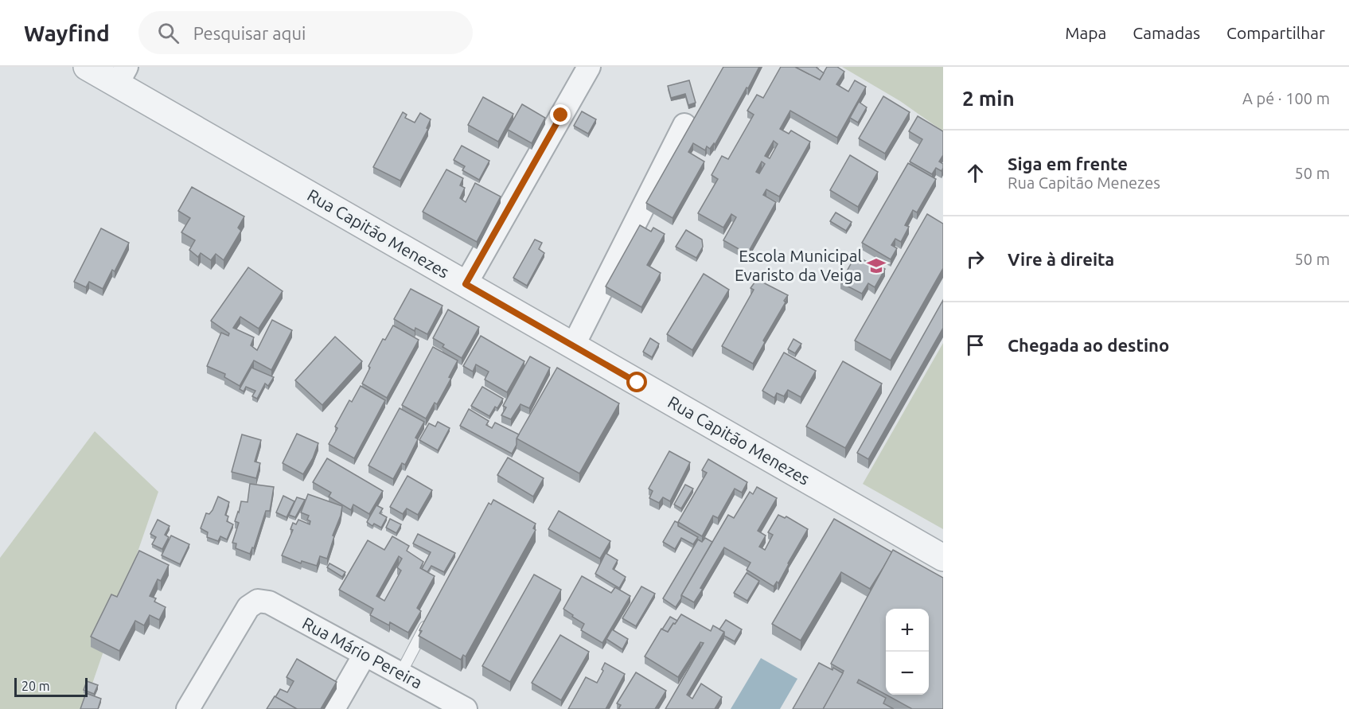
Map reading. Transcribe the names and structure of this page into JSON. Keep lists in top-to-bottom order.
{
  "streets": {
    "street": ["Rua Capitão Menezes", "Rua Mário Pereira"]
  },
  "places": {
    "school or university": ["Escola Municipal Evaristo da Veiga"]
  },
  "scale_bar": "20 m",
  "page": {
    "header": "Wayfind",
    "search": "Pesquisar aqui",
    "nav": ["Mapa", "Camadas", "Compartilhar"],
    "heading": ["2 min", "A pé · 100 m"],
    "list": [
      ["Siga em frente", "Rua Capitão Menezes", "50 m"],
      ["Vire à direita", "50 m"],
      "Chegada ao destino"
    ],
    "map_buttons": ["+", "−"],
    "scale": "20 m"
  }
}
